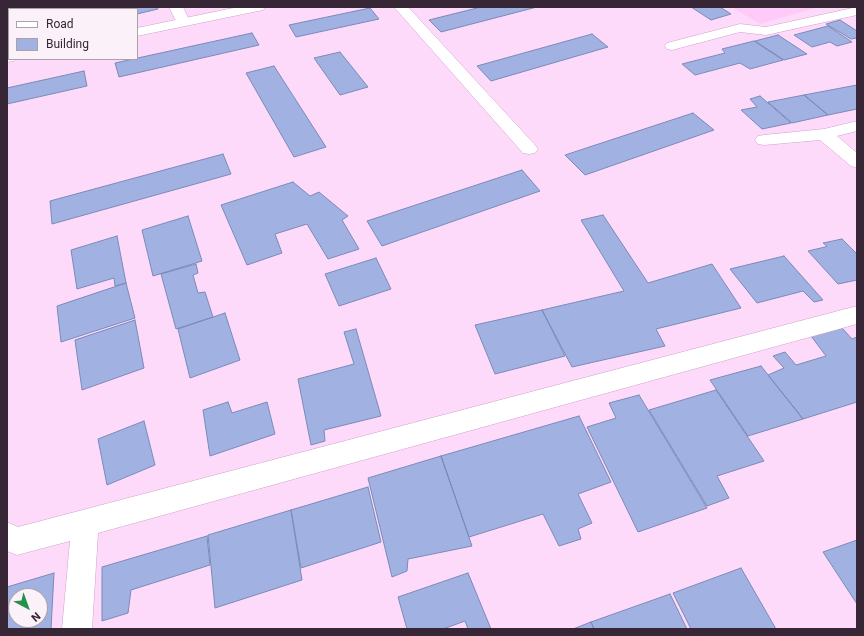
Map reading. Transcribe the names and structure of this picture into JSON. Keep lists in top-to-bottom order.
{
  "legend": ["Road", "Building"],
  "north": "bottom right"
}
